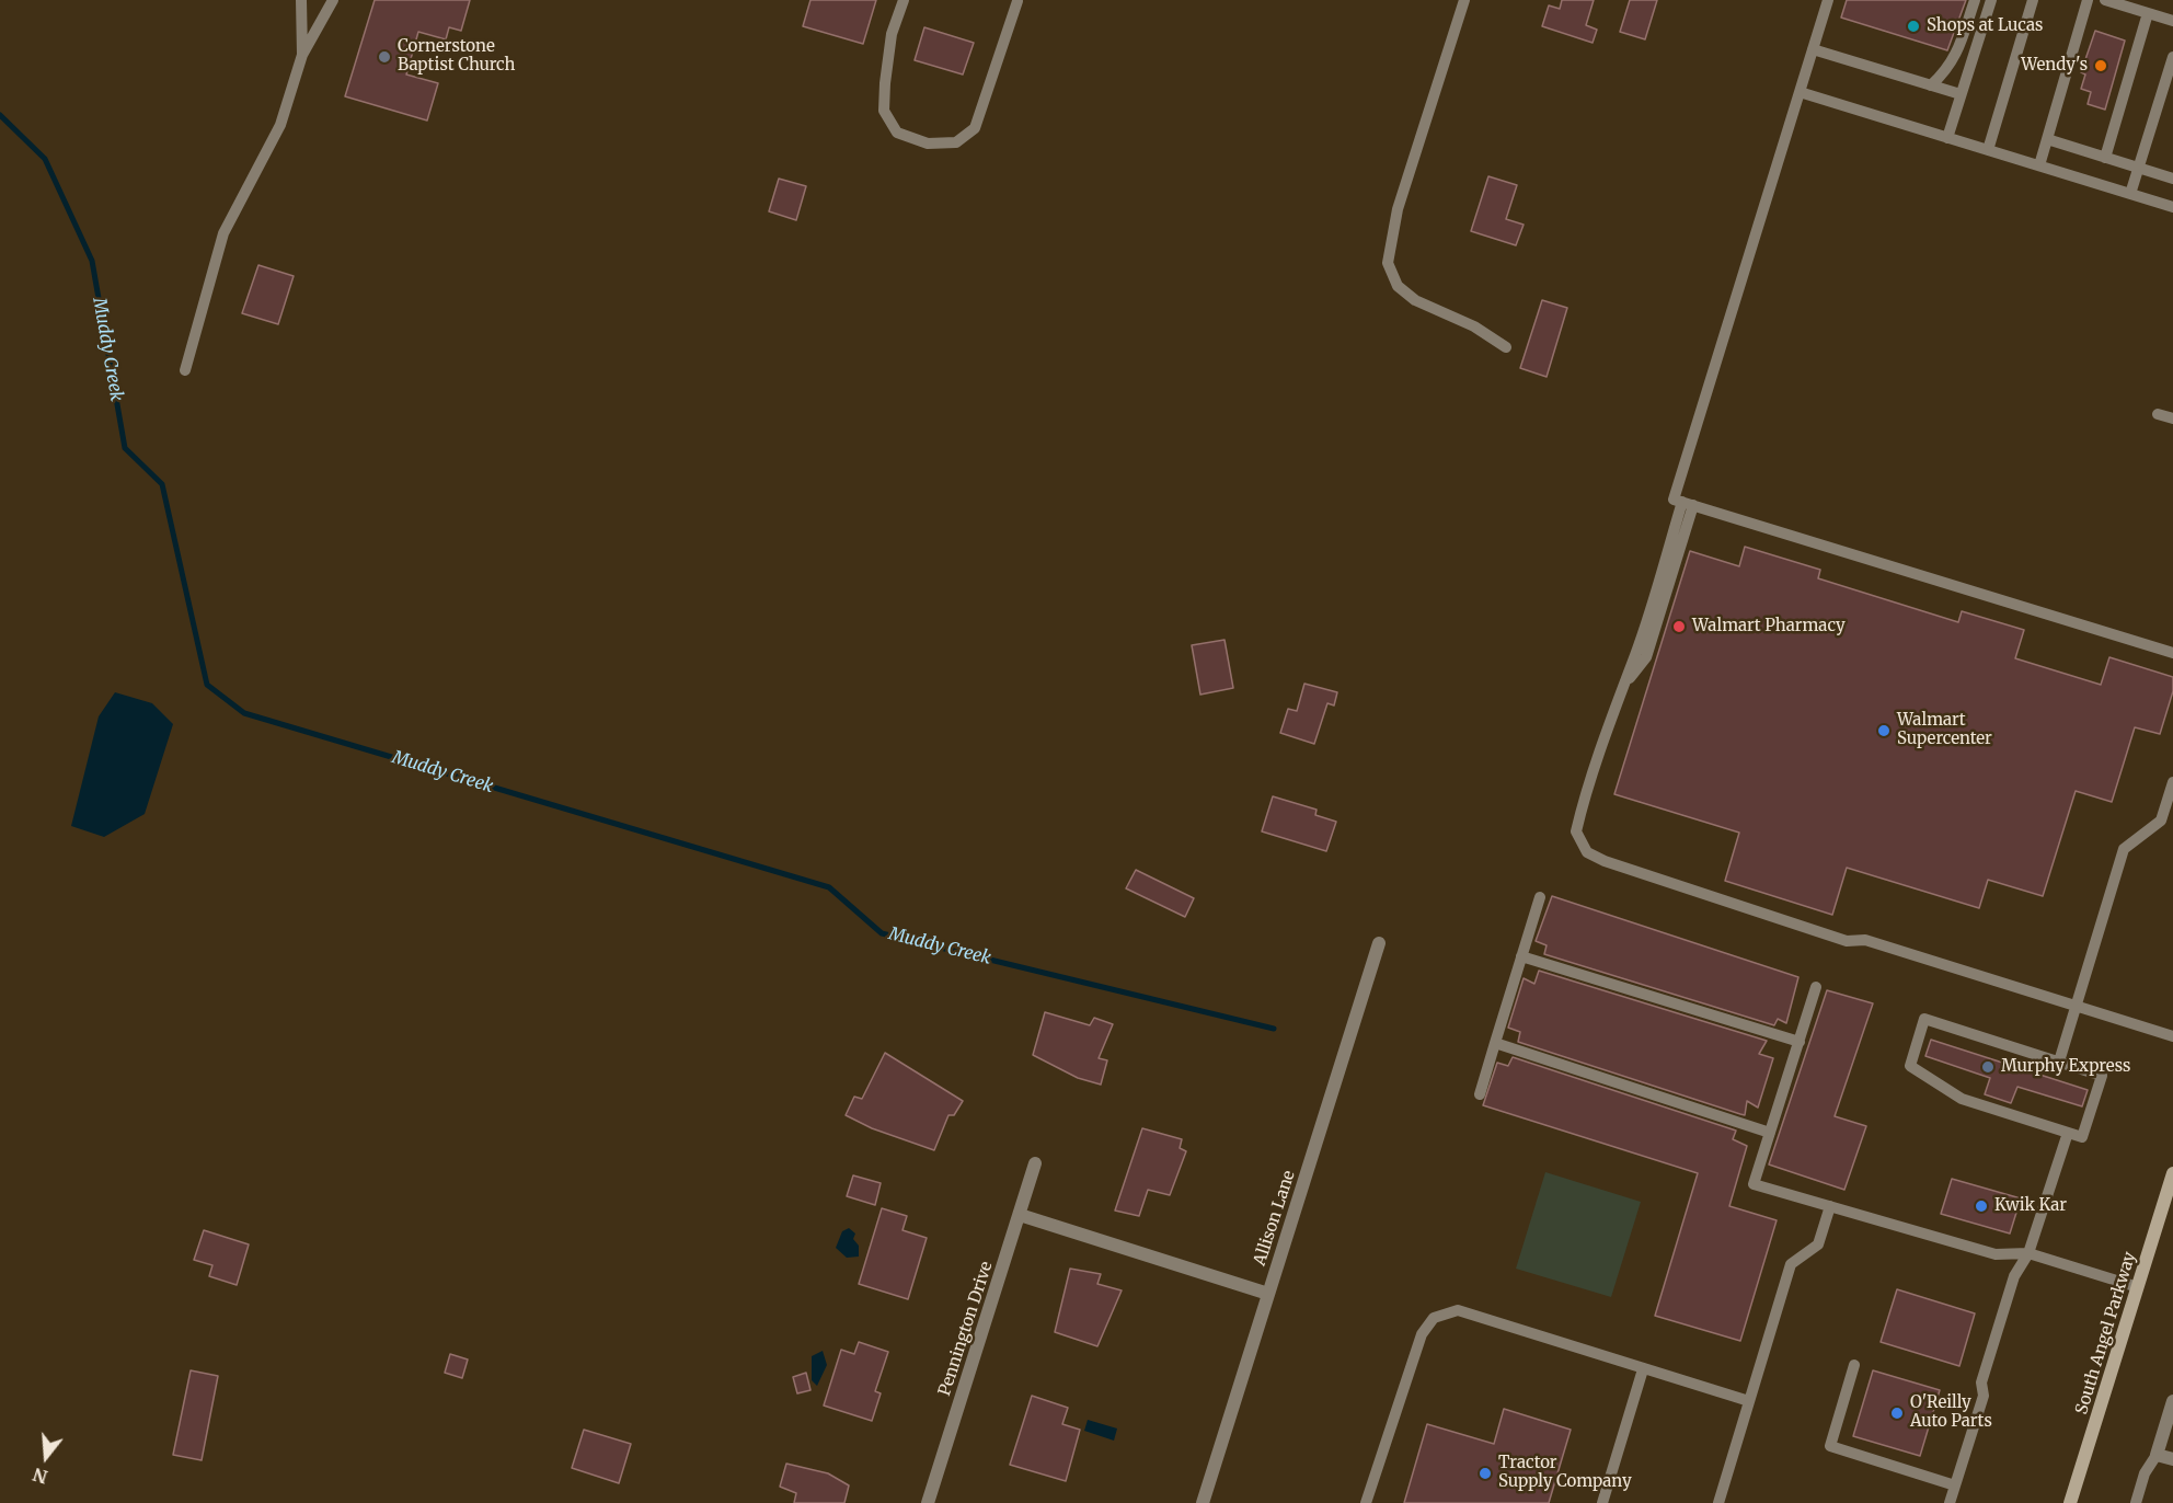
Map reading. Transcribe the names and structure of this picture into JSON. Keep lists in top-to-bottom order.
{
  "streets": {
    "main road": ["South Angel Parkway"],
    "street": ["Allison Lane", "Pennington Drive"]
  },
  "water": ["Muddy Creek"],
  "places": [
    "Shops at Lucas",
    "Cornerstone Baptist Church",
    "Wendy's",
    "Walmart Pharmacy",
    "Walmart Supercenter",
    "Murphy Express",
    "Kwik Kar",
    "O'Reilly Auto Parts",
    "Tractor Supply Company"
  ],
  "north": "bottom"
}
